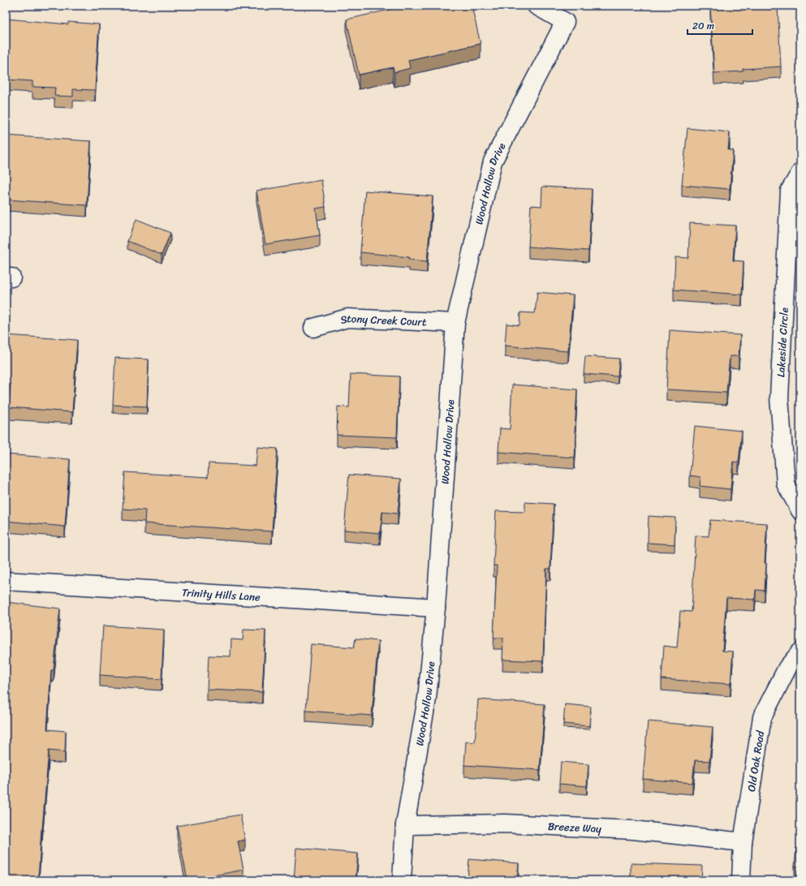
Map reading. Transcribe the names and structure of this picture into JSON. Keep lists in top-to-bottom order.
{
  "streets": {
    "street": [
      "Wood Hollow Drive",
      "Stony Creek Court",
      "Lakeside Circle",
      "Trinity Hills Lane",
      "Old Oak Road",
      "Breeze Way"
    ]
  },
  "crossings": [
    ["Wood Hollow Drive", "Stony Creek Court"],
    ["Wood Hollow Drive", "Trinity Hills Lane"],
    ["Wood Hollow Drive", "Breeze Way"],
    ["Old Oak Road", "Breeze Way"]
  ],
  "scale_bar": "20 m"
}
